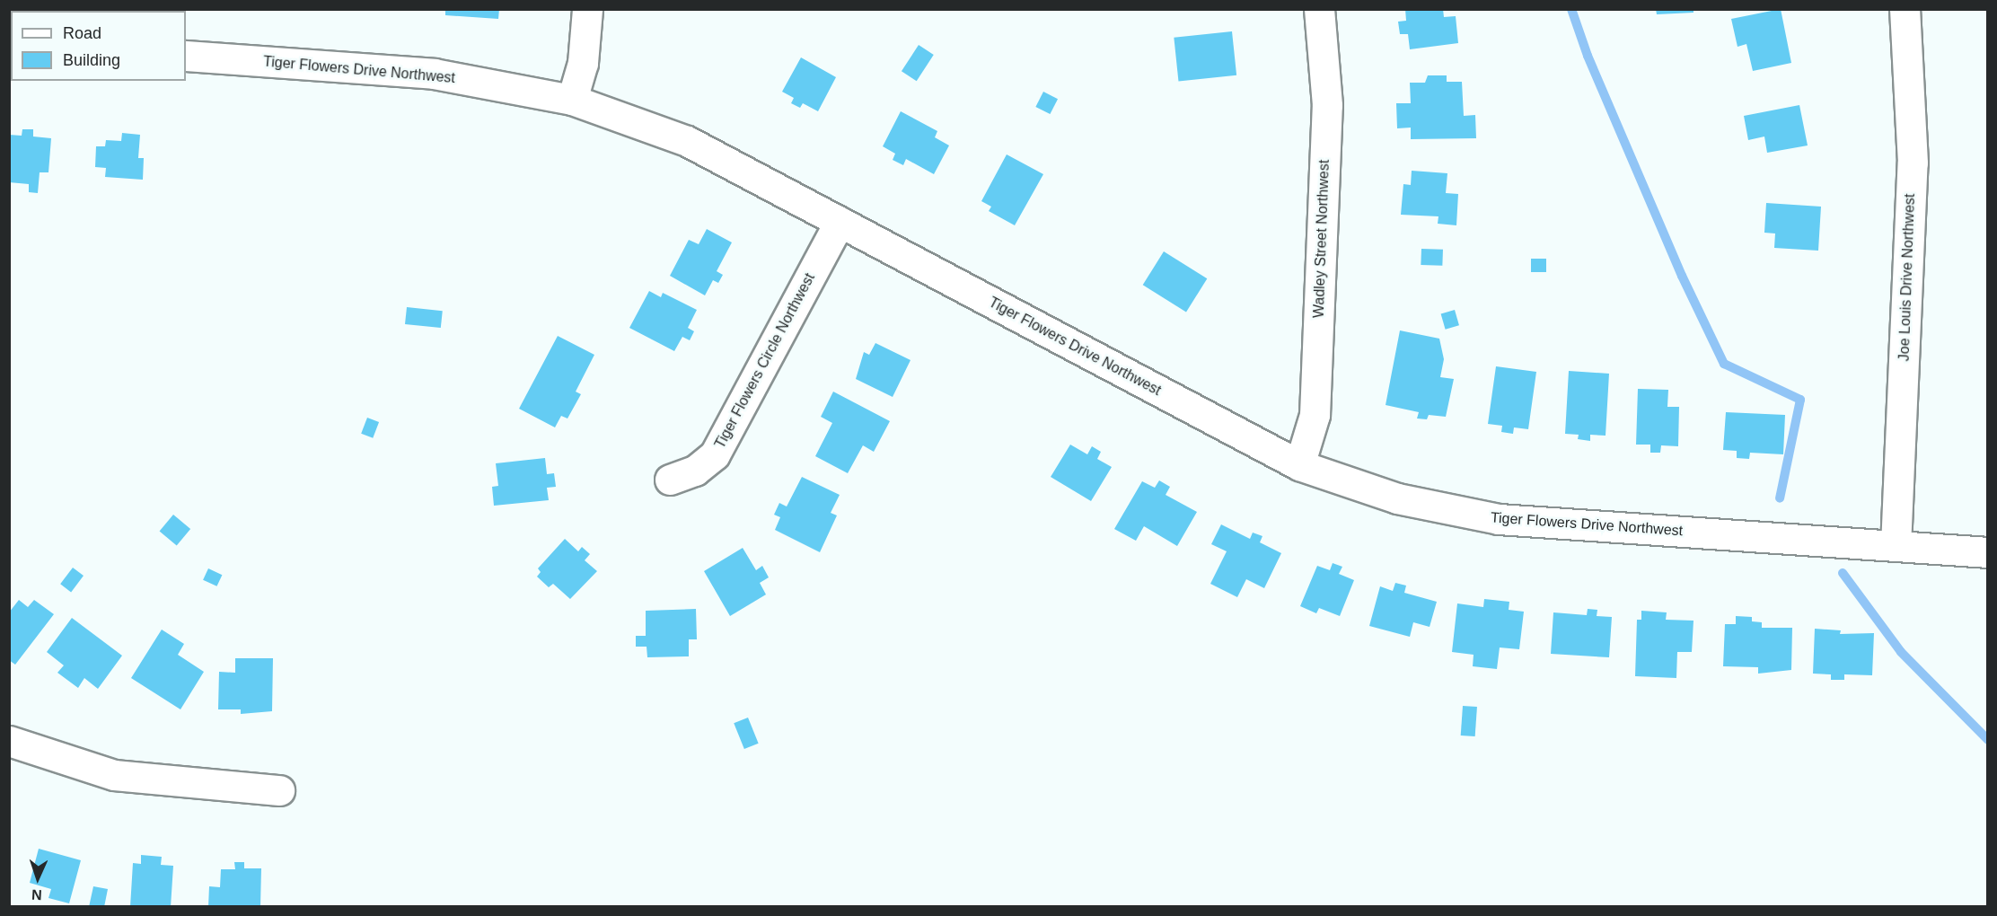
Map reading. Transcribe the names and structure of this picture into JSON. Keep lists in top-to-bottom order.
{
  "streets": {
    "street": [
      "Tiger Flowers Drive Northwest",
      "Wadley Street Northwest",
      "Joe Louis Drive Northwest",
      "Tiger Flowers Circle Northwest"
    ]
  },
  "crossings": [
    ["Tiger Flowers Drive Northwest", "Wadley Street Northwest"],
    ["Tiger Flowers Drive Northwest", "Joe Louis Drive Northwest"],
    ["Tiger Flowers Drive Northwest", "Tiger Flowers Circle Northwest"]
  ],
  "legend": ["Road", "Building"],
  "north": "bottom"
}
